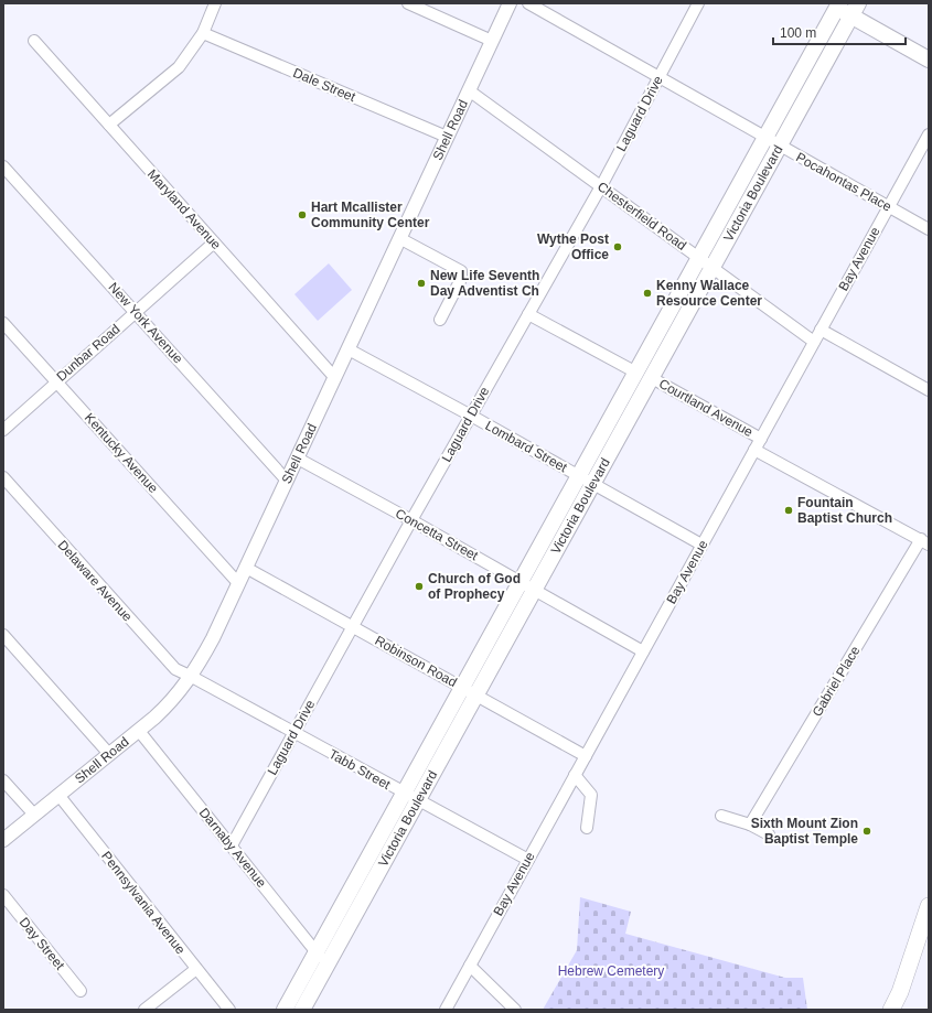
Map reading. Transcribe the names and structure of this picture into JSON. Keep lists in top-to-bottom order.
{
  "streets": {
    "main road": ["Victoria Boulevard"],
    "street": [
      "Dale Street",
      "Laguard Drive",
      "Shell Road",
      "Pocahontas Place",
      "Maryland Avenue",
      "Chesterfield Road",
      "Bay Avenue",
      "New York Avenue",
      "Dunbar Road",
      "Courtland Avenue",
      "Lombard Street",
      "Kentucky Avenue",
      "Concetta Street",
      "Delaware Avenue",
      "Robinson Road",
      "Gabriel Place",
      "Tabb Street",
      "Darnaby Avenue",
      "Pennsylvania Avenue",
      "Day Street"
    ]
  },
  "crossings": [
    ["Dale Street", "Shell Road"],
    ["Laguard Drive", "Pocahontas Place"],
    ["Laguard Drive", "Chesterfield Road"],
    ["Laguard Drive", "Lombard Street"],
    ["Laguard Drive", "Concetta Street"],
    ["Laguard Drive", "Robinson Road"],
    ["Laguard Drive", "Tabb Street"],
    ["Laguard Drive", "Darnaby Avenue"],
    ["Shell Road", "Maryland Avenue"],
    ["Shell Road", "Chesterfield Road"],
    ["Shell Road", "New York Avenue"],
    ["Shell Road", "Lombard Street"],
    ["Shell Road", "Kentucky Avenue"],
    ["Shell Road", "Concetta Street"],
    ["Shell Road", "Delaware Avenue"],
    ["Shell Road", "Robinson Road"],
    ["Shell Road", "Tabb Street"],
    ["Shell Road", "Darnaby Avenue"],
    ["Shell Road", "Pennsylvania Avenue"],
    ["Pocahontas Place", "Victoria Boulevard"],
    ["Pocahontas Place", "Bay Avenue"],
    ["Victoria Boulevard", "Chesterfield Road"],
    ["Victoria Boulevard", "Courtland Avenue"],
    ["Victoria Boulevard", "Lombard Street"],
    ["Victoria Boulevard", "Concetta Street"],
    ["Victoria Boulevard", "Robinson Road"],
    ["Victoria Boulevard", "Tabb Street"],
    ["Victoria Boulevard", "Darnaby Avenue"],
    ["Maryland Avenue", "Dunbar Road"],
    ["Chesterfield Road", "Bay Avenue"],
    ["Bay Avenue", "Courtland Avenue"],
    ["Bay Avenue", "Lombard Street"],
    ["Bay Avenue", "Concetta Street"],
    ["Bay Avenue", "Robinson Road"],
    ["Bay Avenue", "Tabb Street"],
    ["New York Avenue", "Dunbar Road"],
    ["Dunbar Road", "Kentucky Avenue"],
    ["Delaware Avenue", "Tabb Street"]
  ],
  "parks": ["Hebrew Cemetery"],
  "places": [
    "Hart Mcallister Community Center",
    "Wythe Post Office",
    "New Life Seventh Day Adventist Ch",
    "Kenny Wallace Resource Center",
    "Fountain Baptist Church",
    "Church of God of Prophecy",
    "Sixth Mount Zion Baptist Temple"
  ],
  "scale_bar": "100 m"
}
